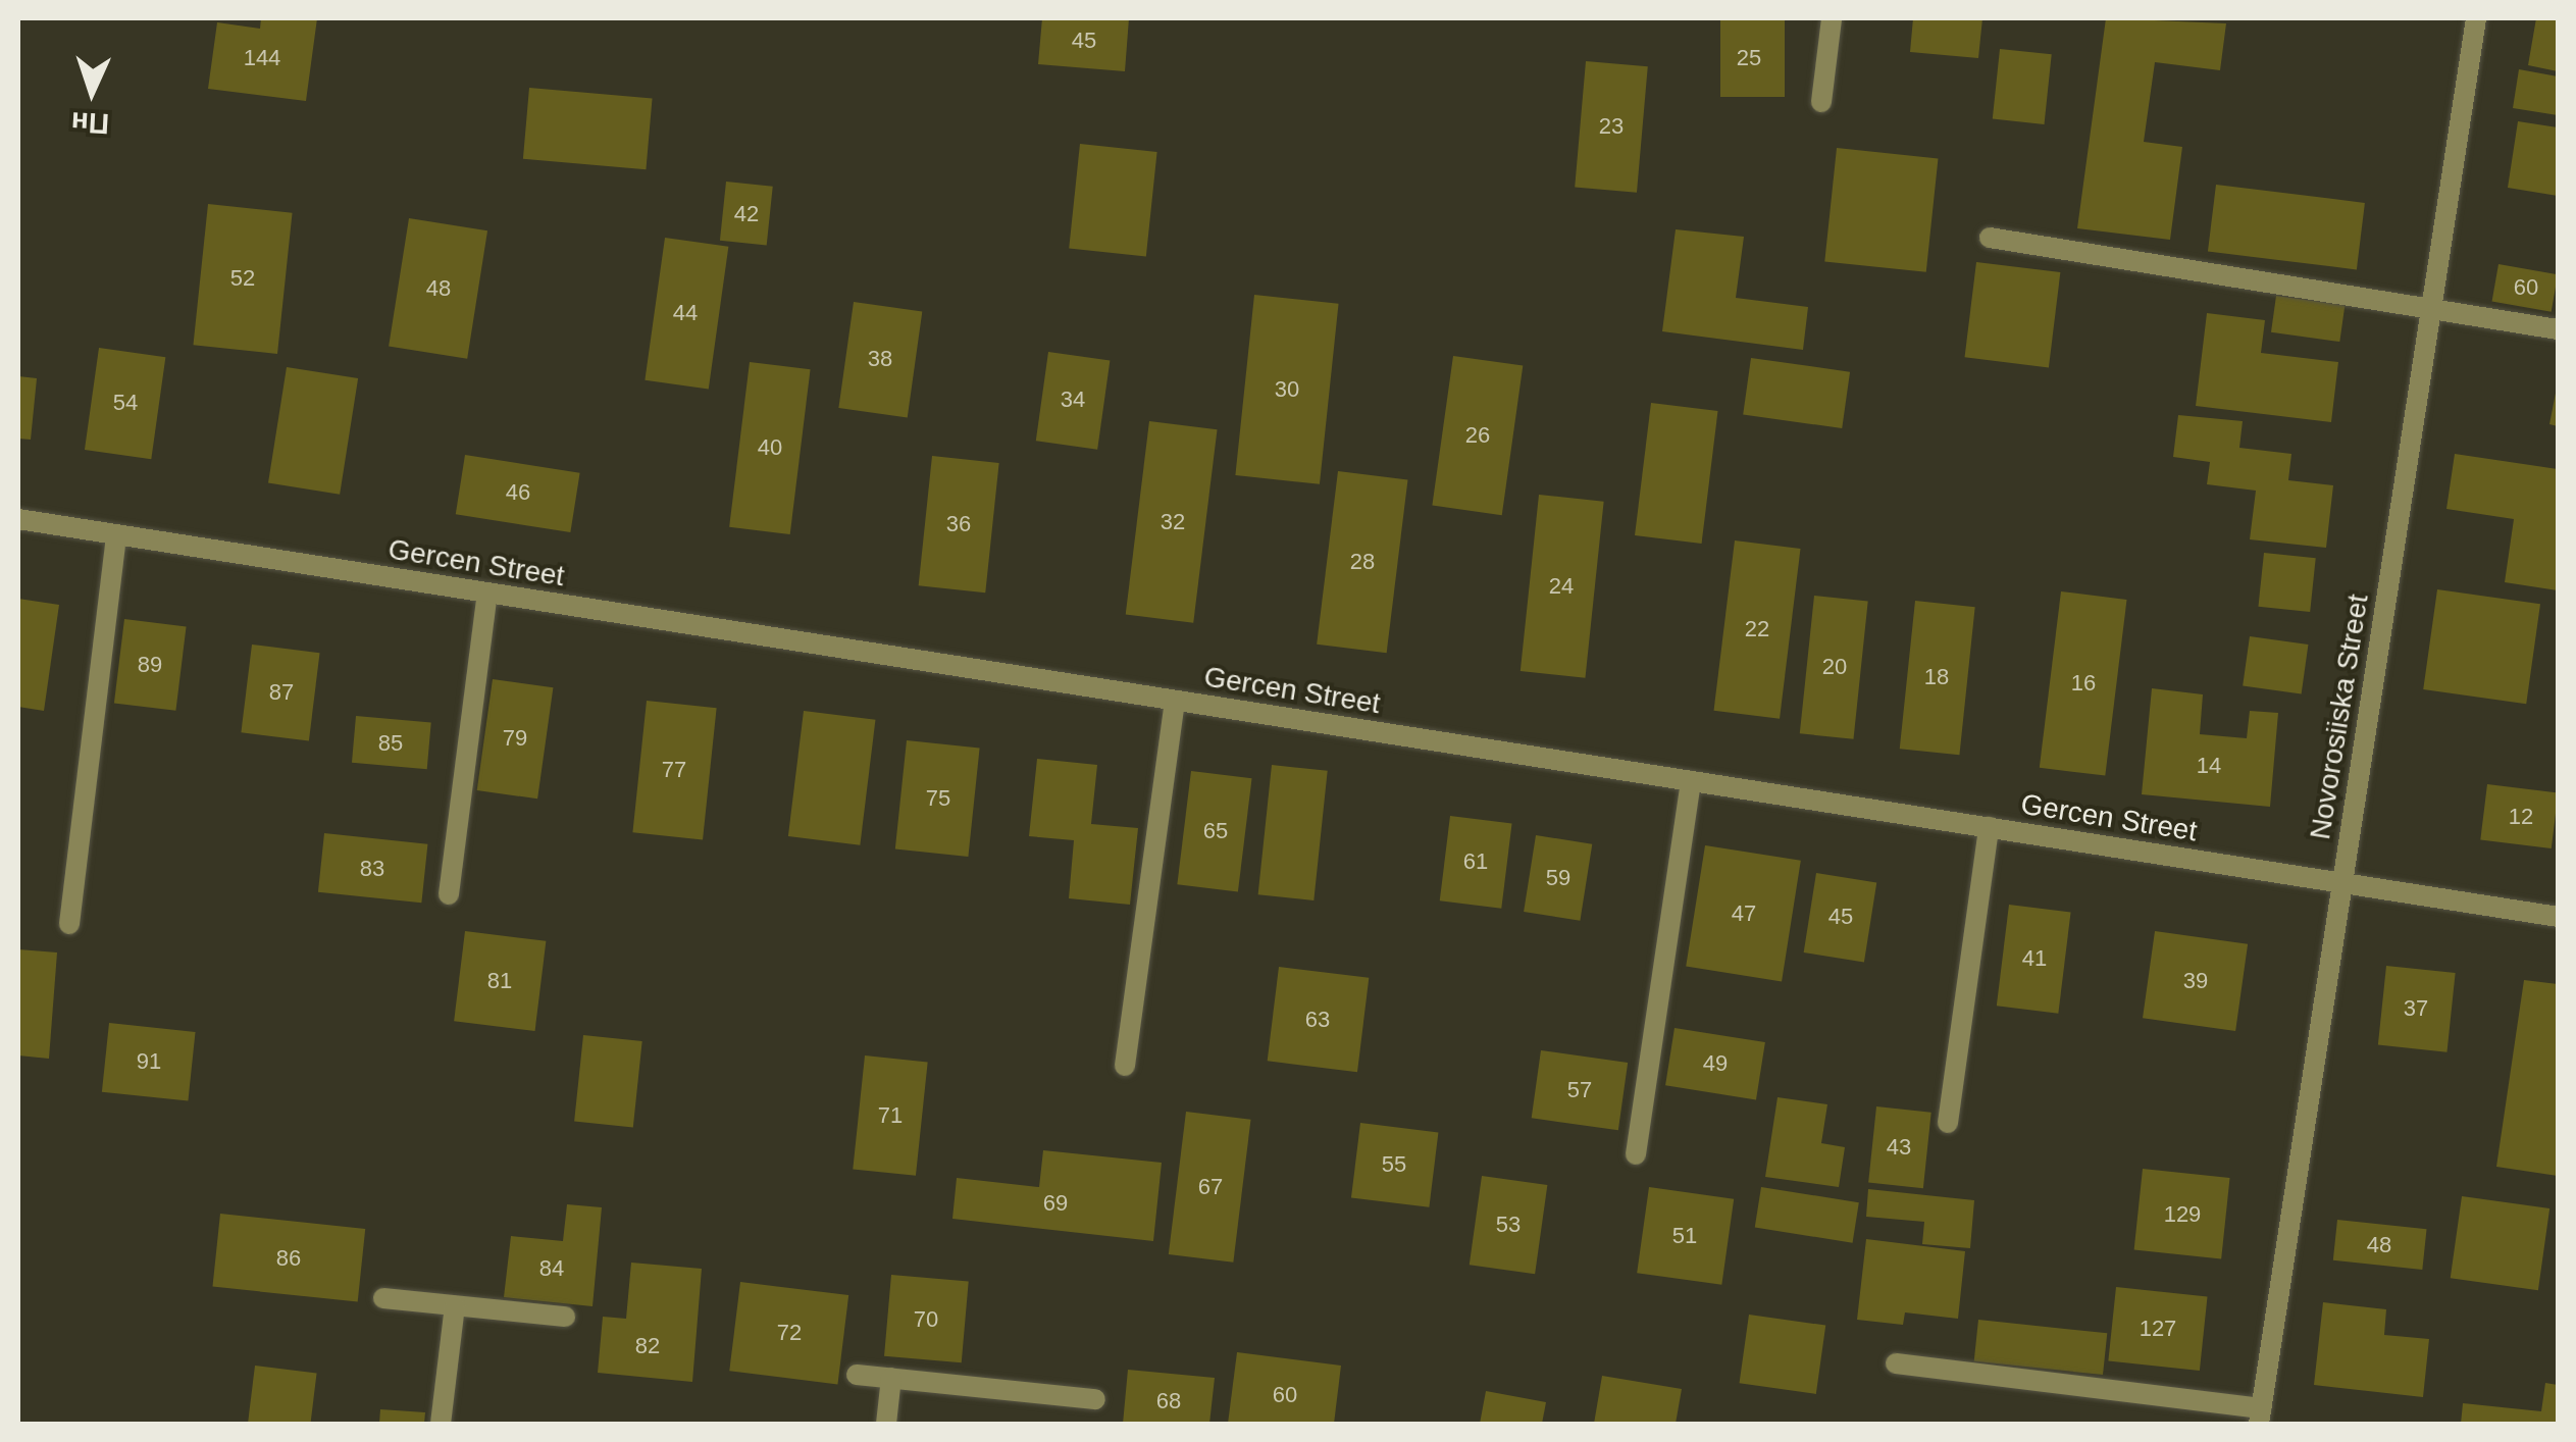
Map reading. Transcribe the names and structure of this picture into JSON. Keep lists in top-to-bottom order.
{
  "streets": {
    "street": ["Gercen Street", "Novorosiiska Street"]
  },
  "crossings": [
    ["Gercen Street", "Novorosiiska Street"]
  ],
  "house_numbers": [
    "45",
    "144",
    "25",
    "23",
    "42",
    "52",
    "60",
    "48",
    "44",
    "38",
    "30",
    "34",
    "54",
    "26",
    "40",
    "46",
    "32",
    "36",
    "28",
    "24",
    "22",
    "89",
    "20",
    "18",
    "16",
    "87",
    "79",
    "85",
    "14",
    "77",
    "75",
    "12",
    "65",
    "61",
    "83",
    "59",
    "47",
    "45",
    "41",
    "81",
    "39",
    "37",
    "63",
    "91",
    "49",
    "57",
    "71",
    "43",
    "55",
    "67",
    "69",
    "129",
    "53",
    "51",
    "48",
    "86",
    "84",
    "70",
    "127",
    "72",
    "82",
    "60",
    "68"
  ],
  "north": "bottom"
}
